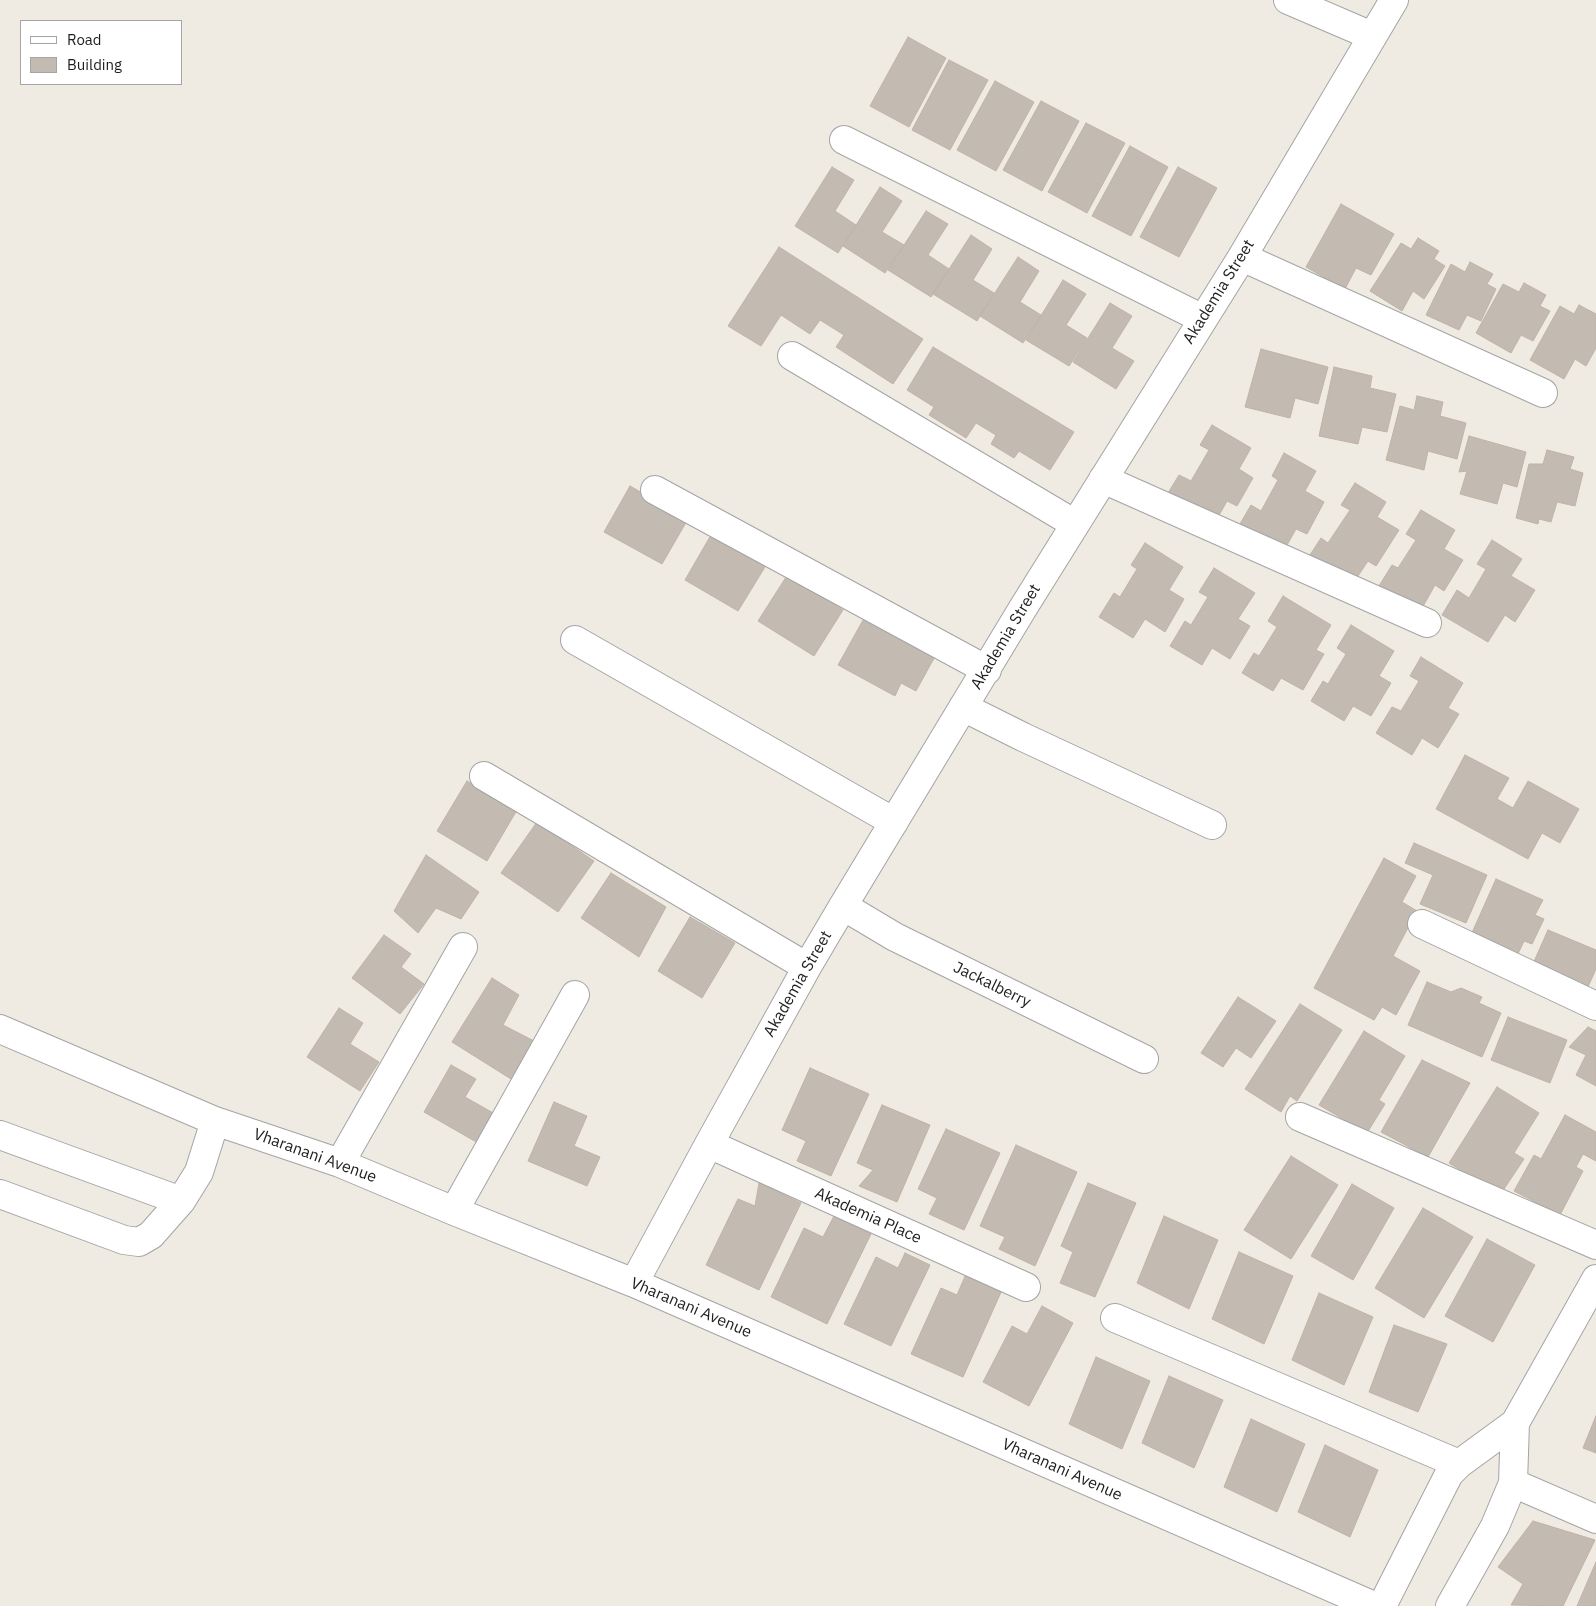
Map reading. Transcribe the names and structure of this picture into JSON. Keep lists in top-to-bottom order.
{
  "streets": {
    "street": [
      "Akademia Street",
      "Jackalberry",
      "Vharanani Avenue",
      "Akademia Place"
    ]
  },
  "crossings": [
    ["Akademia Street", "Jackalberry"],
    ["Akademia Street", "Vharanani Avenue"],
    ["Akademia Street", "Akademia Place"]
  ],
  "legend": ["Road", "Building"]
}
